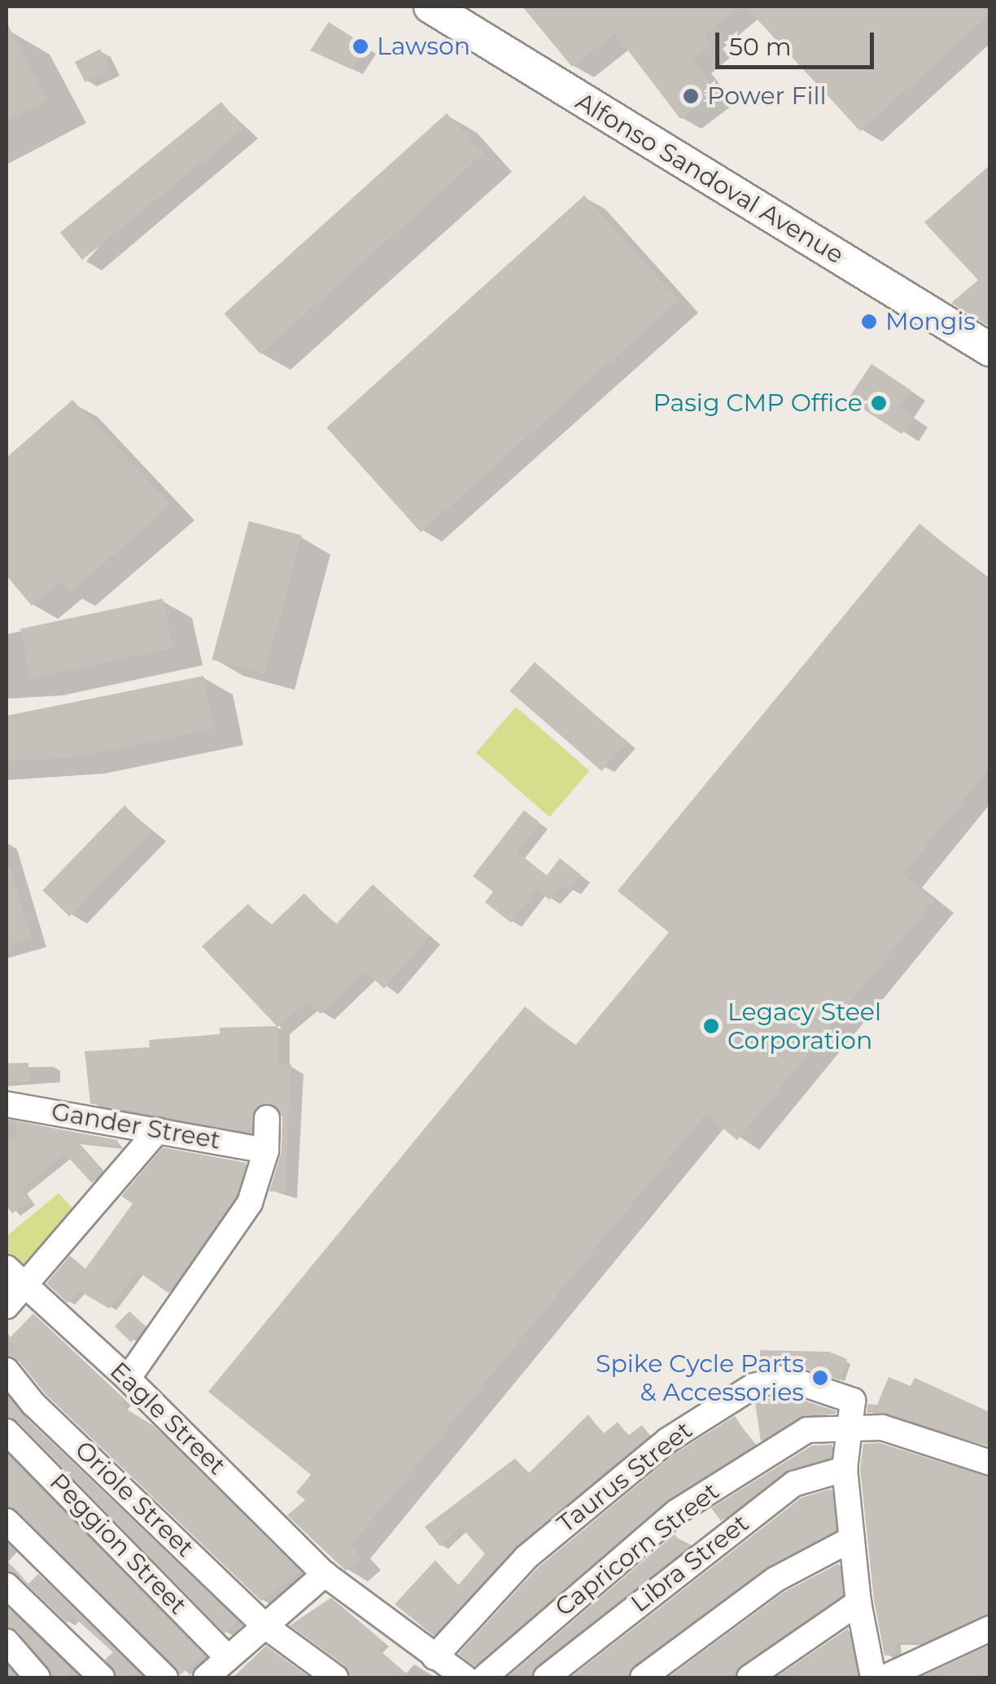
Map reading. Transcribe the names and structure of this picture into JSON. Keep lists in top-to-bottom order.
{
  "streets": {
    "main road": ["Alfonso Sandoval Avenue"],
    "street": [
      "Gander Street",
      "Eagle Street",
      "Taurus Street",
      "Oriole Street",
      "Peggion Street",
      "Capricorn Street",
      "Libra Street"
    ]
  },
  "crossings": [
    ["Eagle Street", "Taurus Street"],
    ["Taurus Street", "Capricorn Street"]
  ],
  "places": [
    "Lawson",
    "Power Fill",
    "Mongis",
    "Pasig CMP Office",
    "Legacy Steel Corporation",
    "Spike Cycle Parts & Accessories"
  ],
  "scale_bar": "50 m"
}
